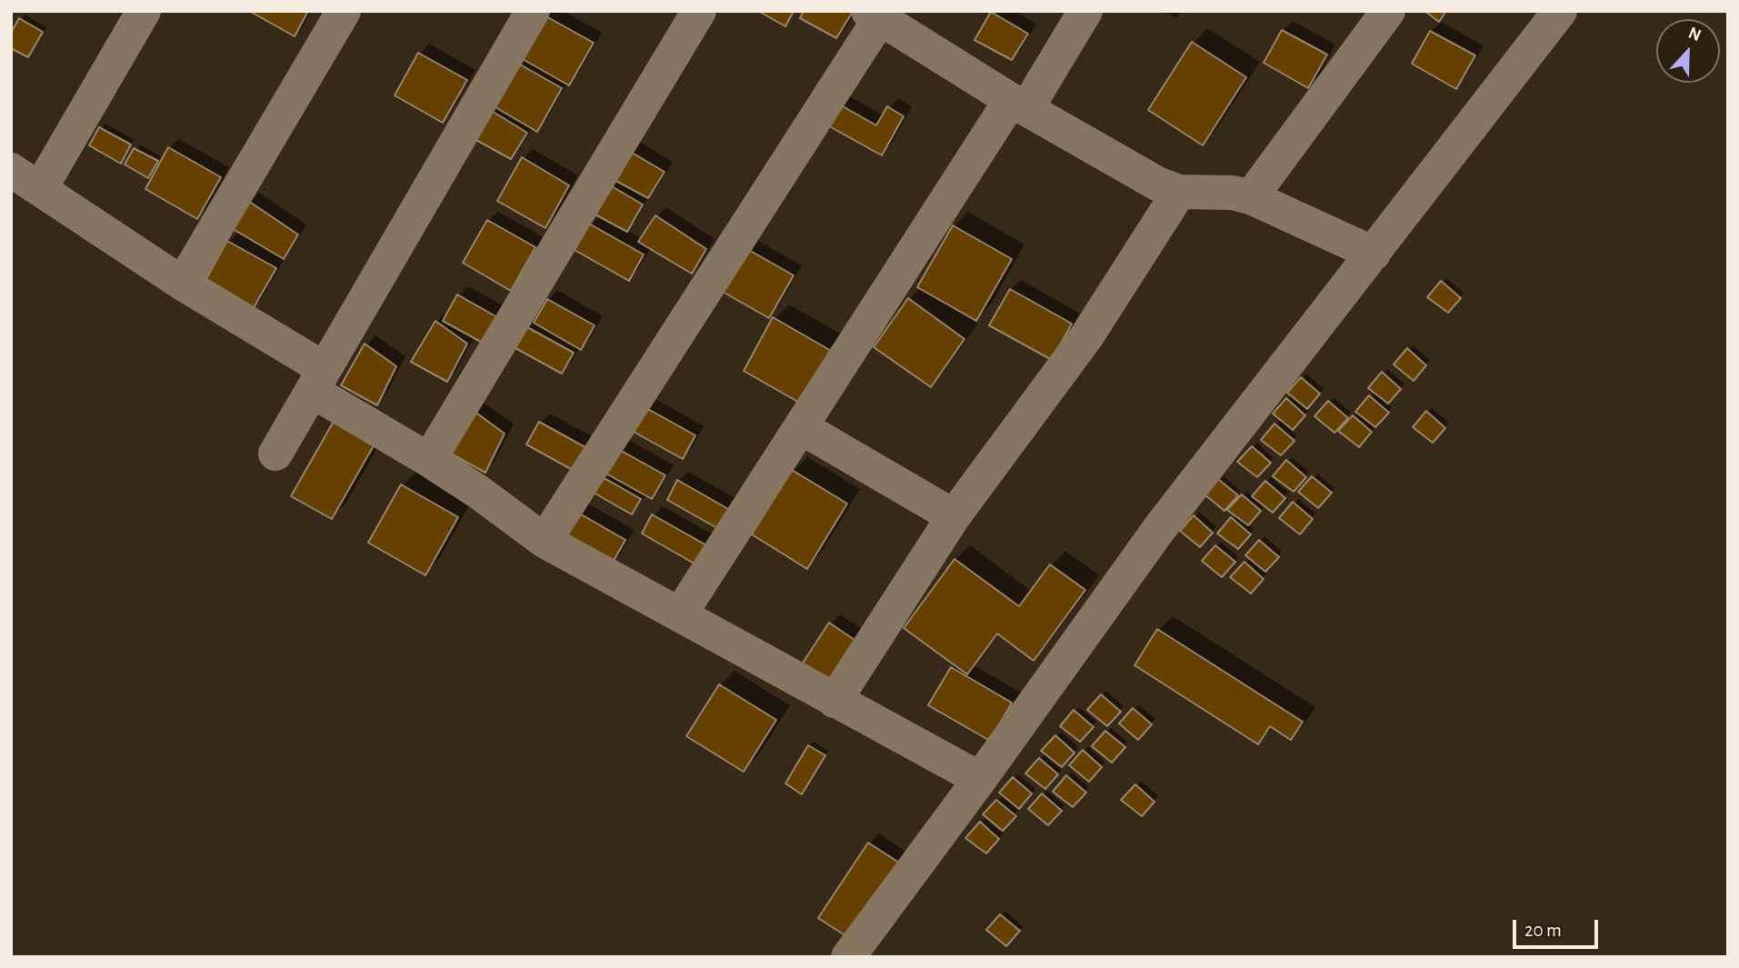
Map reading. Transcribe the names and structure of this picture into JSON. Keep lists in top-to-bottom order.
{
  "scale_bar": "20 m",
  "north": "top"
}
